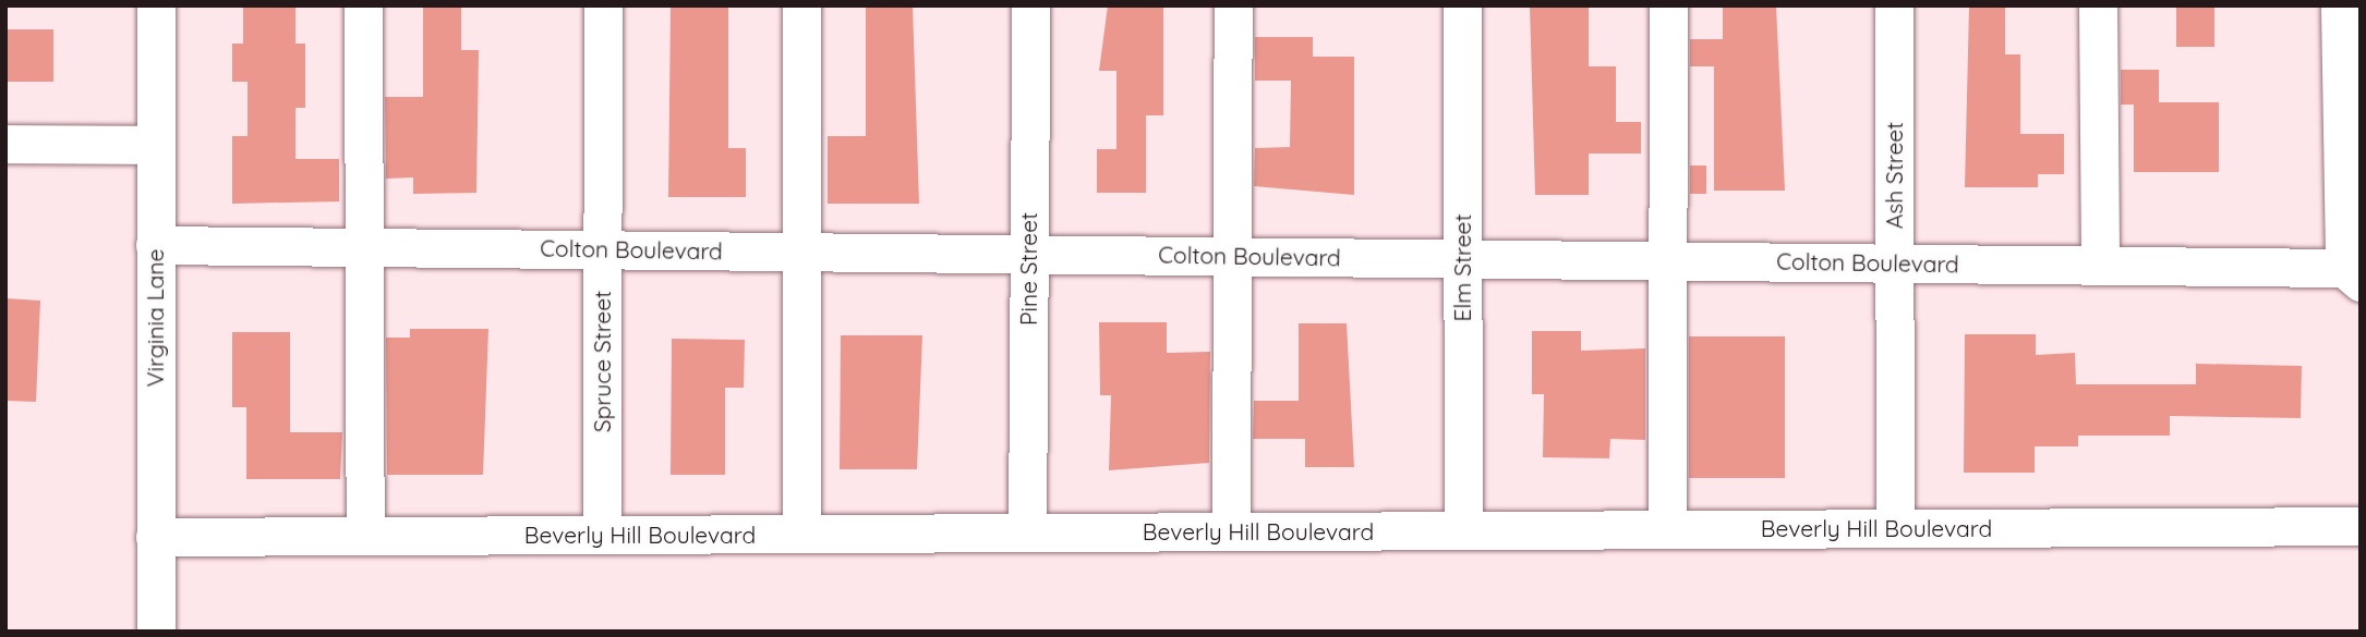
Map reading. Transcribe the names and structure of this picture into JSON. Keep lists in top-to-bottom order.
{
  "streets": {
    "street": [
      "Ash Street",
      "Colton Boulevard",
      "Elm Street",
      "Pine Street",
      "Virginia Lane",
      "Spruce Street",
      "Beverly Hill Boulevard"
    ]
  },
  "crossings": [
    ["Ash Street", "Colton Boulevard"],
    ["Ash Street", "Beverly Hill Boulevard"],
    ["Colton Boulevard", "Elm Street"],
    ["Colton Boulevard", "Pine Street"],
    ["Colton Boulevard", "Virginia Lane"],
    ["Colton Boulevard", "Spruce Street"],
    ["Elm Street", "Beverly Hill Boulevard"],
    ["Pine Street", "Beverly Hill Boulevard"],
    ["Virginia Lane", "Beverly Hill Boulevard"],
    ["Spruce Street", "Beverly Hill Boulevard"]
  ]
}
